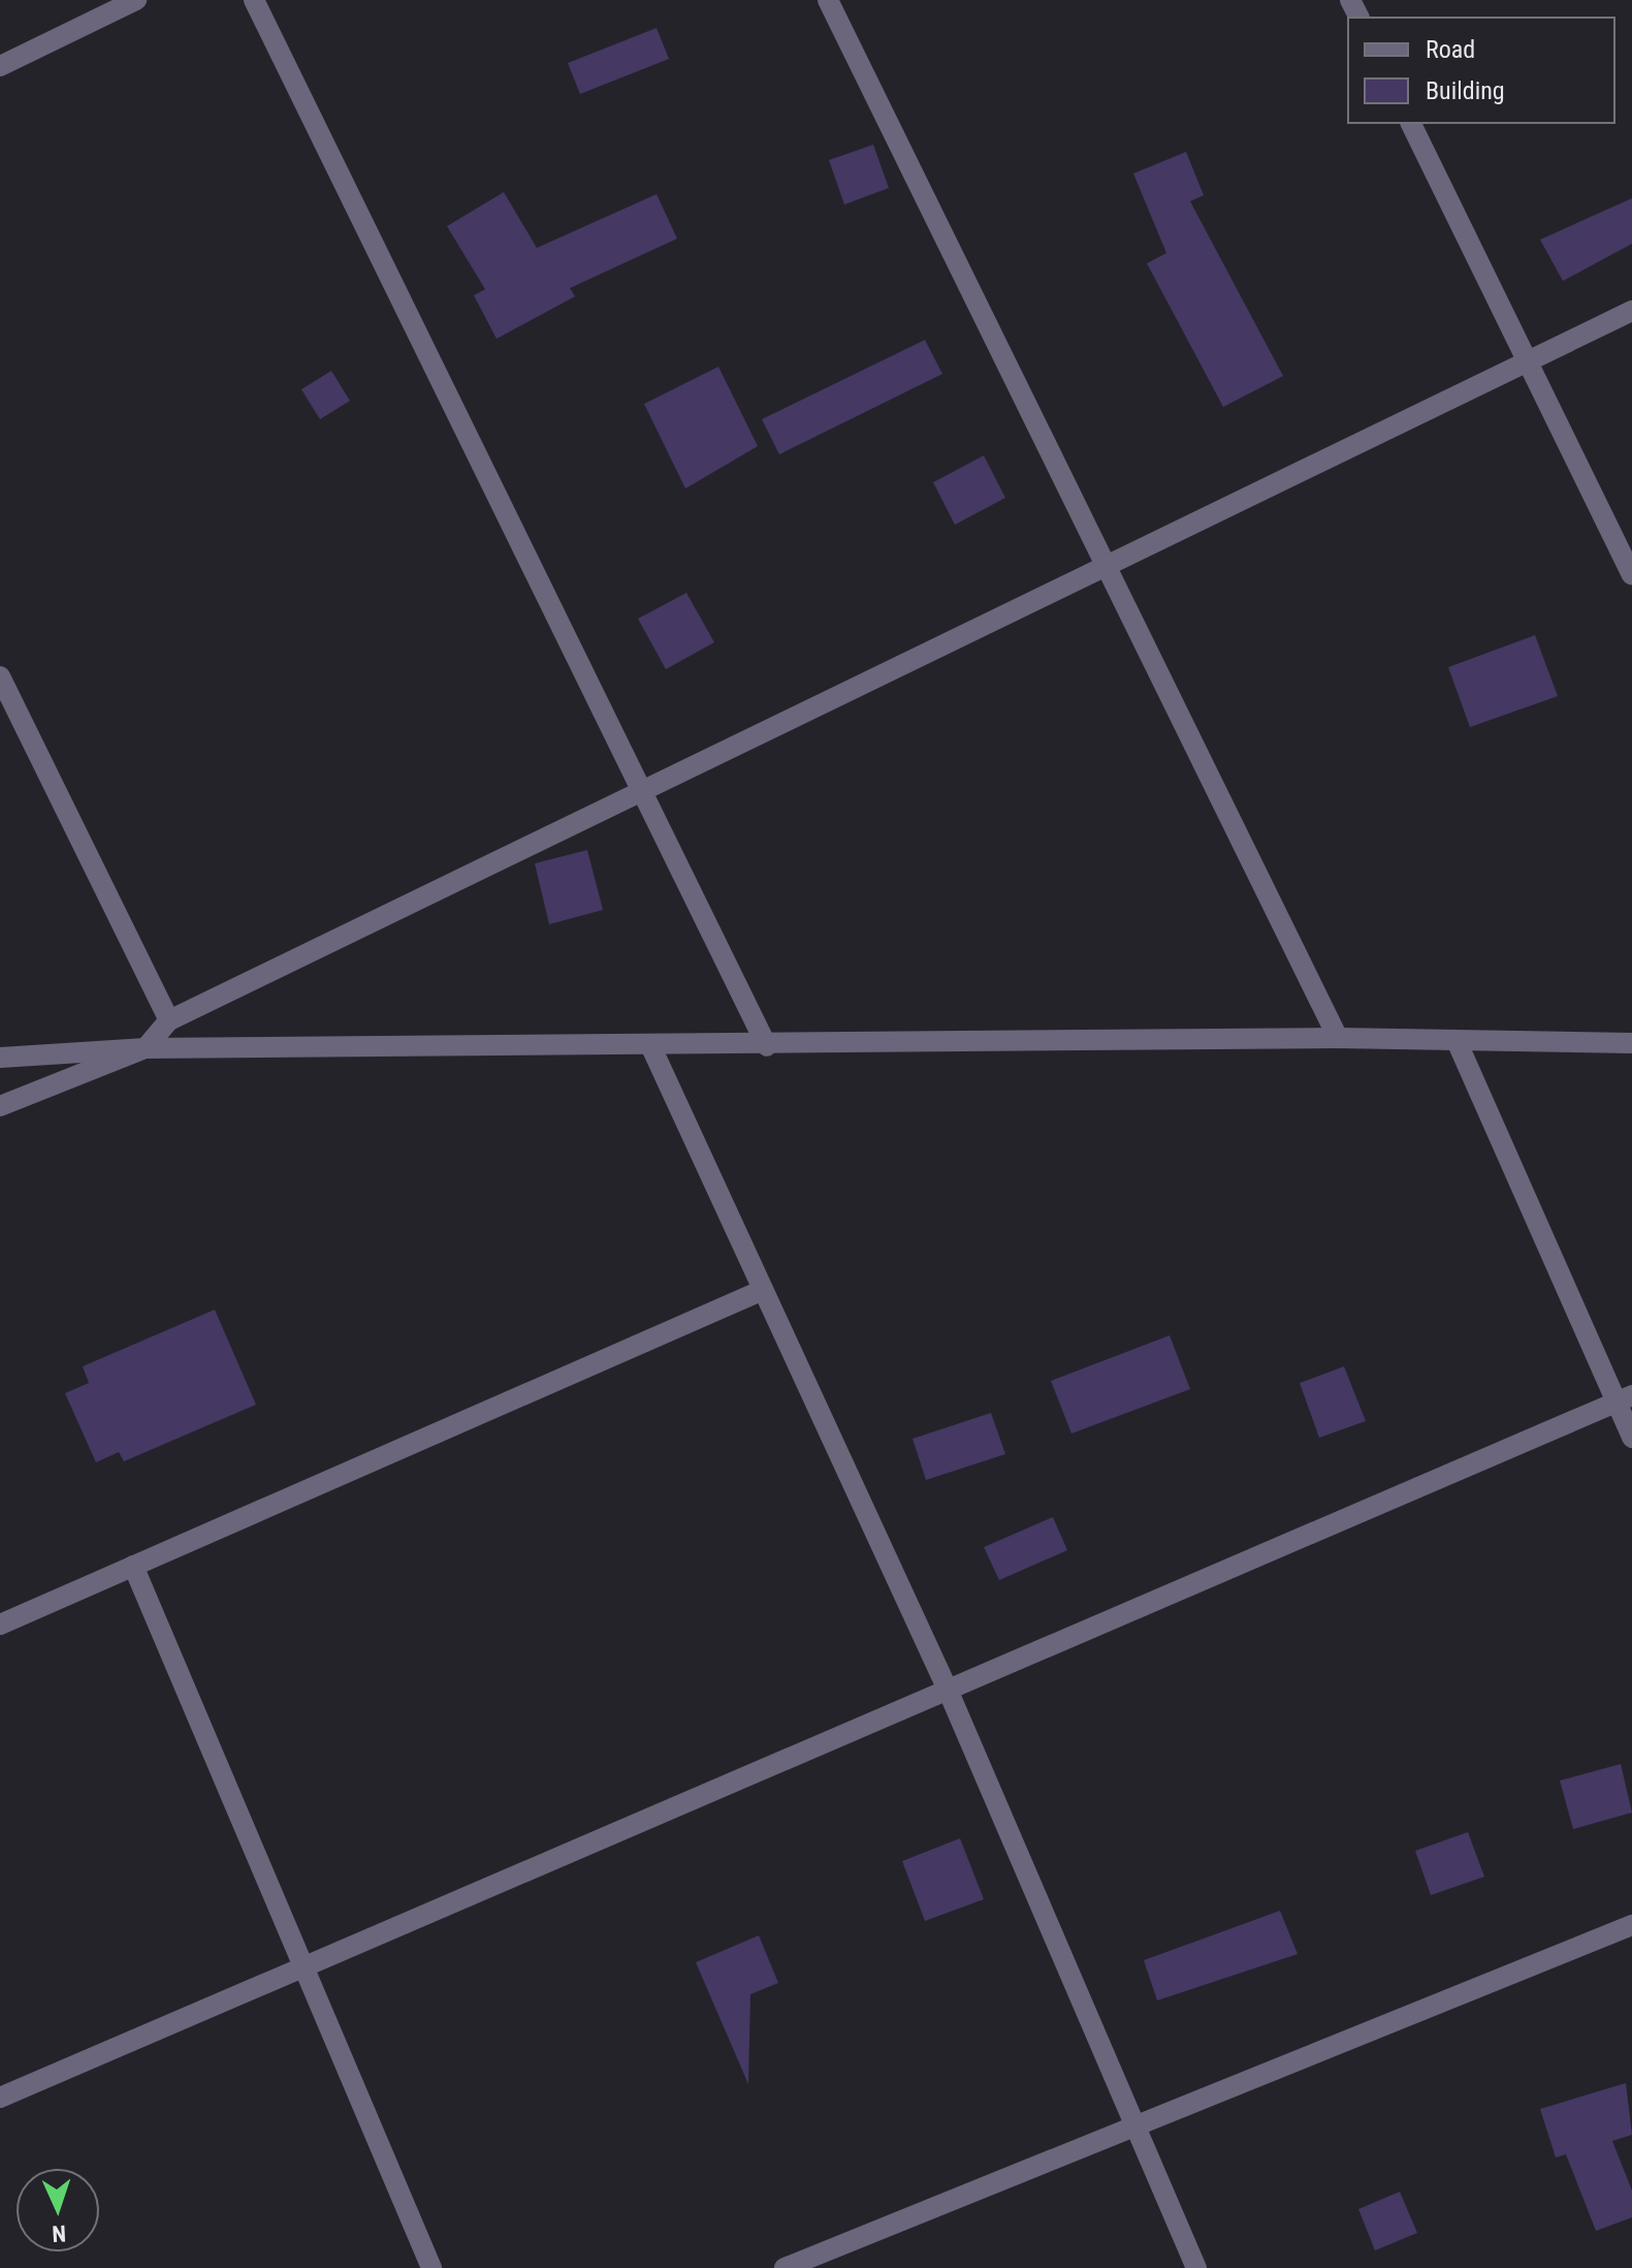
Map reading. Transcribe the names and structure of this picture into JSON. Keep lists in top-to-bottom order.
{
  "legend": ["Road", "Building"],
  "north": "bottom"
}
